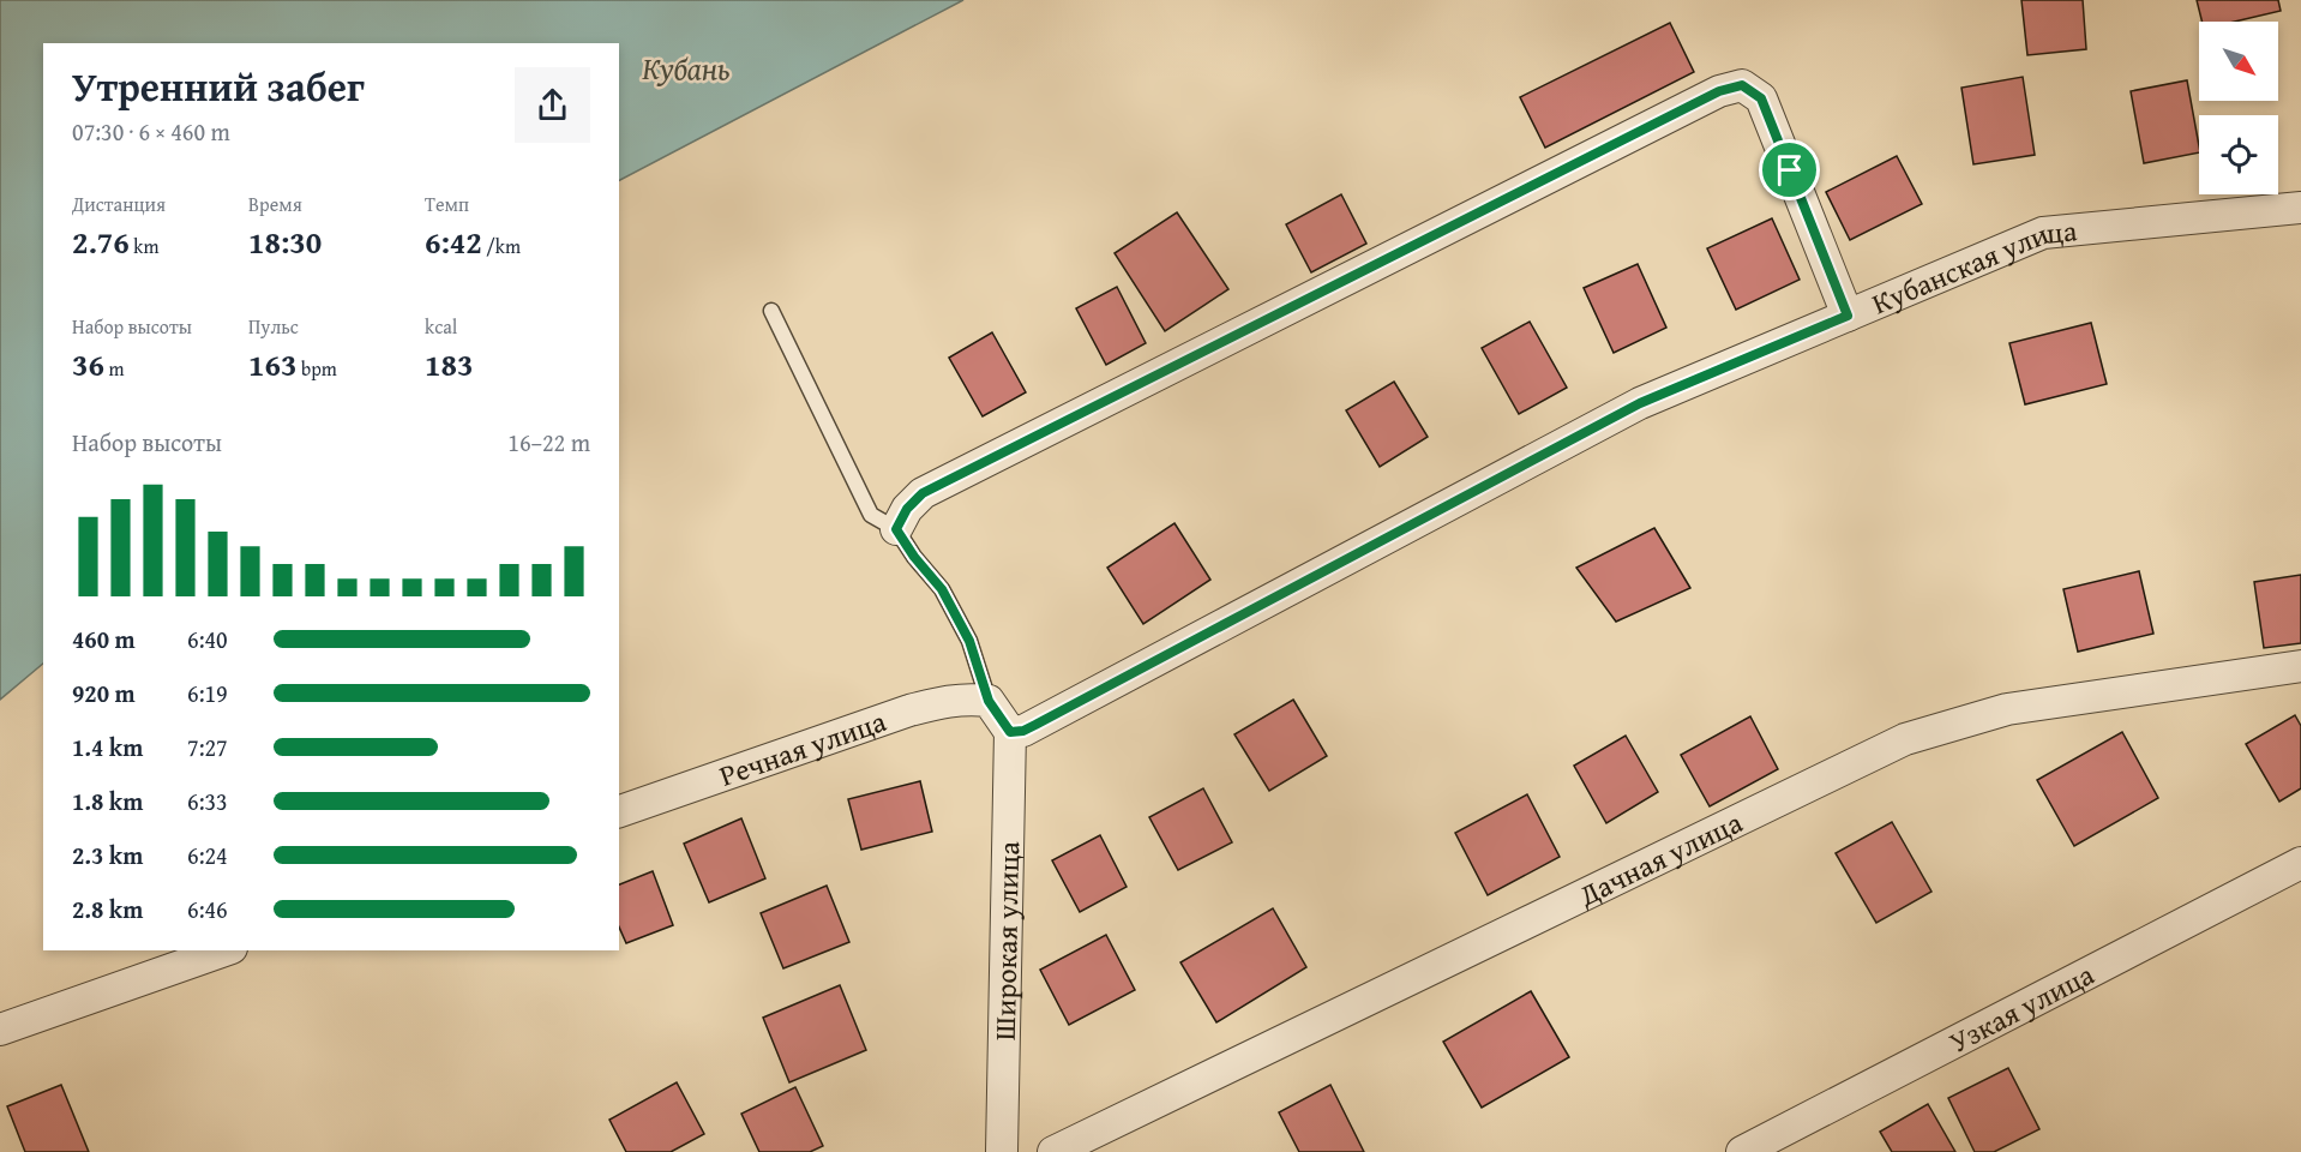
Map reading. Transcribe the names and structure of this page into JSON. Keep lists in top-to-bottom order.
{
  "streets": {
    "street": [
      "Кубанская улица",
      "Речная улица",
      "Дачная улица",
      "Широкая улица",
      "Узкая улица"
    ]
  },
  "crossings": [
    ["Кубанская улица", "Широкая улица"]
  ],
  "water": ["Кубань"],
  "north": "bottom right",
  "page": {
    "heading": ["Утренний забег", "07:30 · 6 × 460 m"],
    "stats": [
      ["Дистанция", "2.76 km"],
      ["Время", "18:30"],
      ["Темп", "6:42 /km"],
      ["Набор высоты", "36 m"],
      ["Пульс", "163 bpm"],
      ["kcal", "183"]
    ],
    "chart": ["Набор высоты", "16–22 m"],
    "list": [
      {
        "name": "460 m",
        "note": "6:40"
      },
      {
        "name": "920 m",
        "note": "6:19"
      },
      {
        "name": "1.4 km",
        "note": "7:27"
      },
      {
        "name": "1.8 km",
        "note": "6:33"
      },
      {
        "name": "2.3 km",
        "note": "6:24"
      },
      {
        "name": "2.8 km",
        "note": "6:46"
      }
    ]
  }
}
